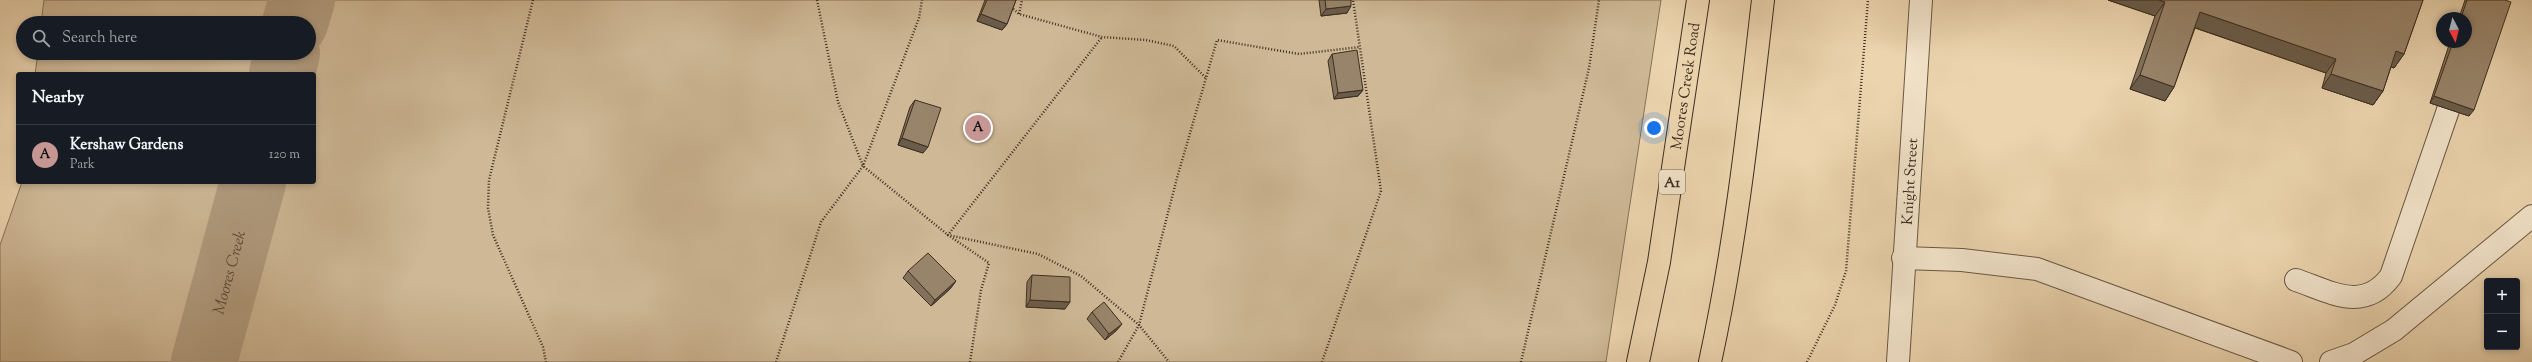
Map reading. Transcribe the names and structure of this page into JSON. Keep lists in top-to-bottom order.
{
  "streets": {
    "highway": ["Moores Creek Road", "A1"],
    "street": ["Knight Street"]
  },
  "water": ["Moores Creek"],
  "north": "bottom",
  "page": {
    "search": "Search here",
    "heading": "Nearby",
    "pins": "A",
    "list": [
      {
        "mark": "A",
        "name": "Kershaw Gardens",
        "note": "Park",
        "value": "120 m"
      }
    ],
    "map_buttons": ["+", "−"]
  }
}
